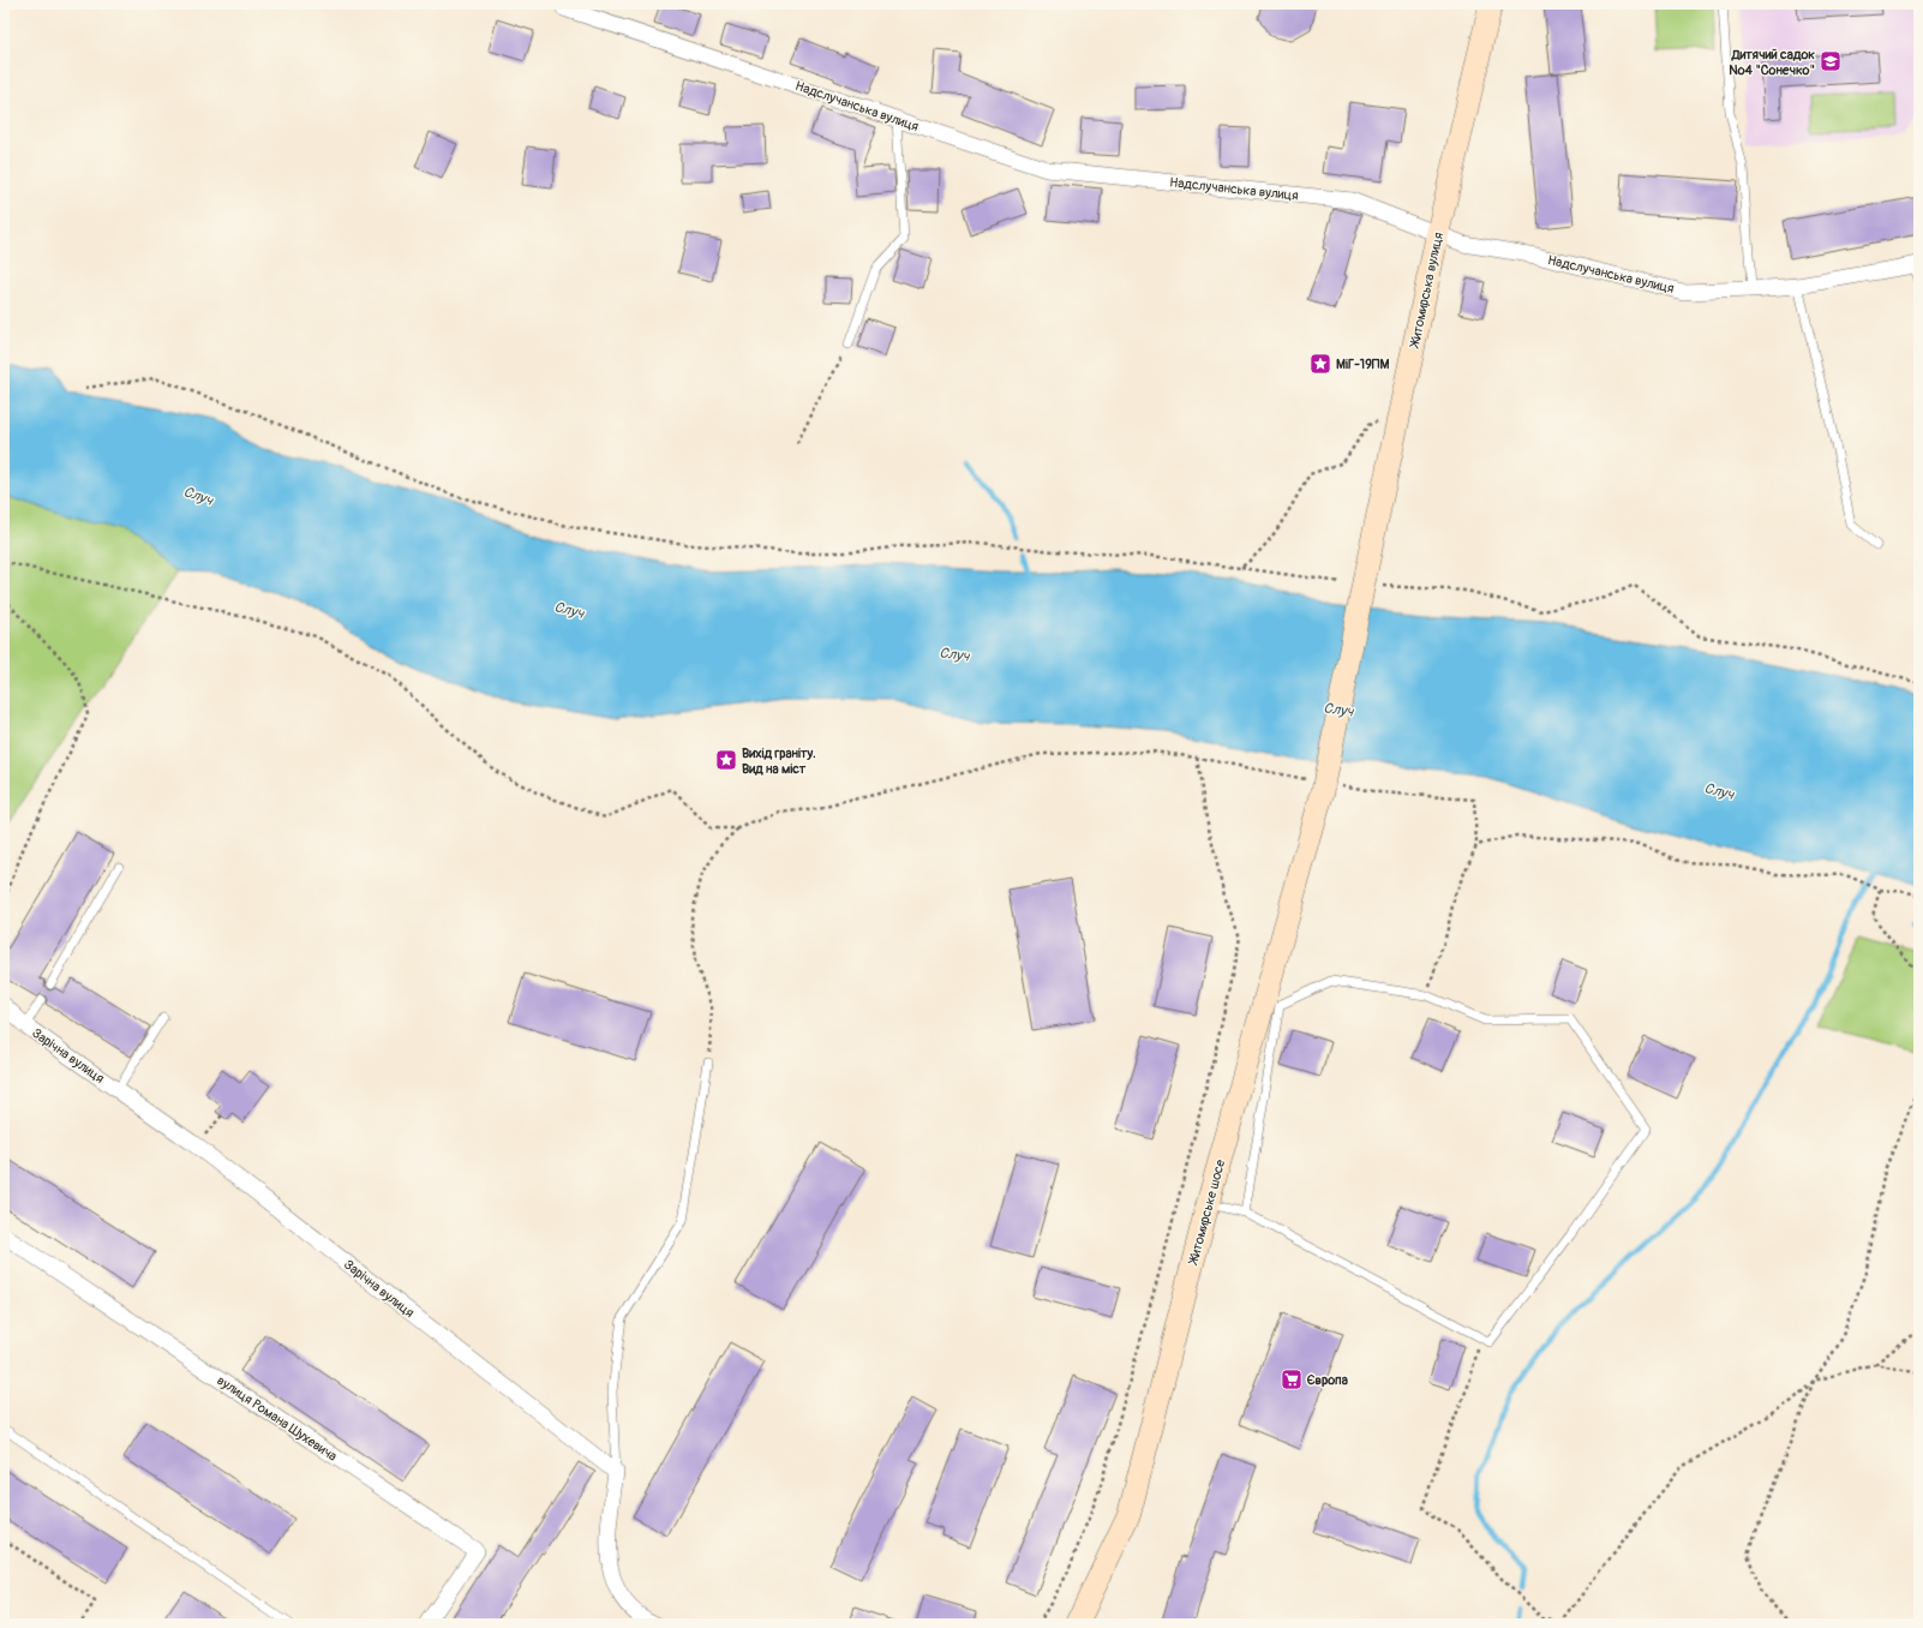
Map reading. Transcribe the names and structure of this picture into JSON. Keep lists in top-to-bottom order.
{
  "streets": {
    "main road": ["Житомирська вулиця", "Житомирське шосе"],
    "street": ["Надслучанська вулиця", "Зарічна вулиця", "вулиця Романа Шухевича"]
  },
  "crossings": [
    ["Надслучанська вулиця", "Житомирська вулиця"],
    ["Житомирська вулиця", "Житомирське шосе"]
  ],
  "water": ["Случ"],
  "places": {
    "school or university": ["Дитячий садок №4 \"Сонечко\""],
    "place": ["МіГ-19ПМ", "Вихід граніту. Вид на міст"],
    "supermarket": ["Європа"]
  }
}
